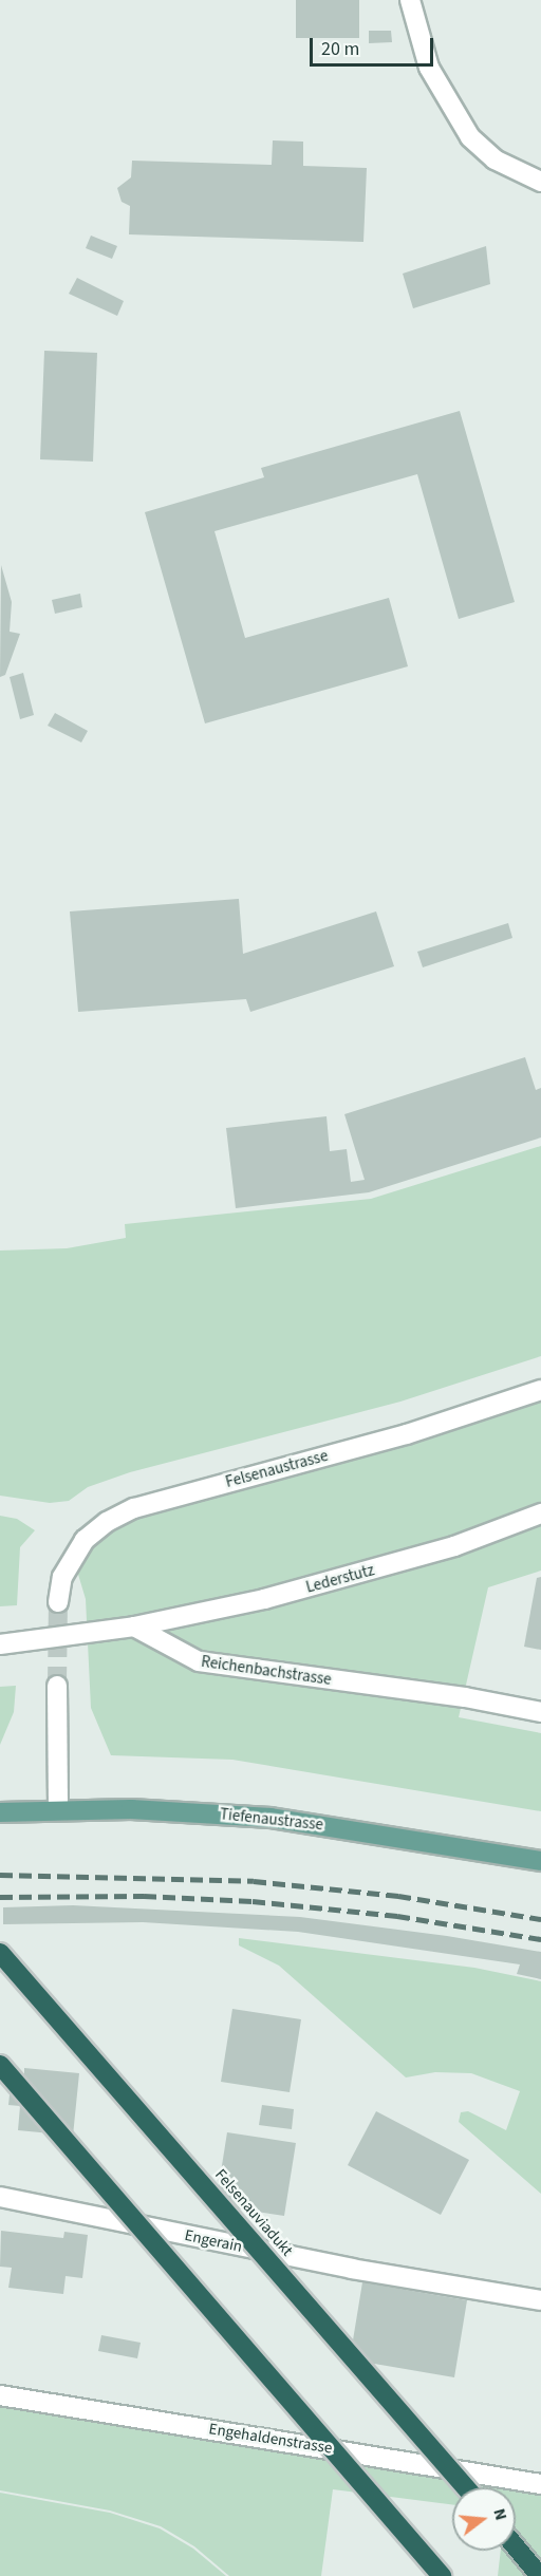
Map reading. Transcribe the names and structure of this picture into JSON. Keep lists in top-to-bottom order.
{
  "streets": {
    "highway": ["Felsenauviadukt"],
    "main road": ["Tiefenaustrasse"],
    "street": [
      "Felsenaustrasse",
      "Lederstutz",
      "Reichenbachstrasse",
      "Engerain",
      "Engehaldenstrasse"
    ]
  },
  "crossings": [
    ["Lederstutz", "Reichenbachstrasse"]
  ],
  "scale_bar": "20 m",
  "north": "right"
}
